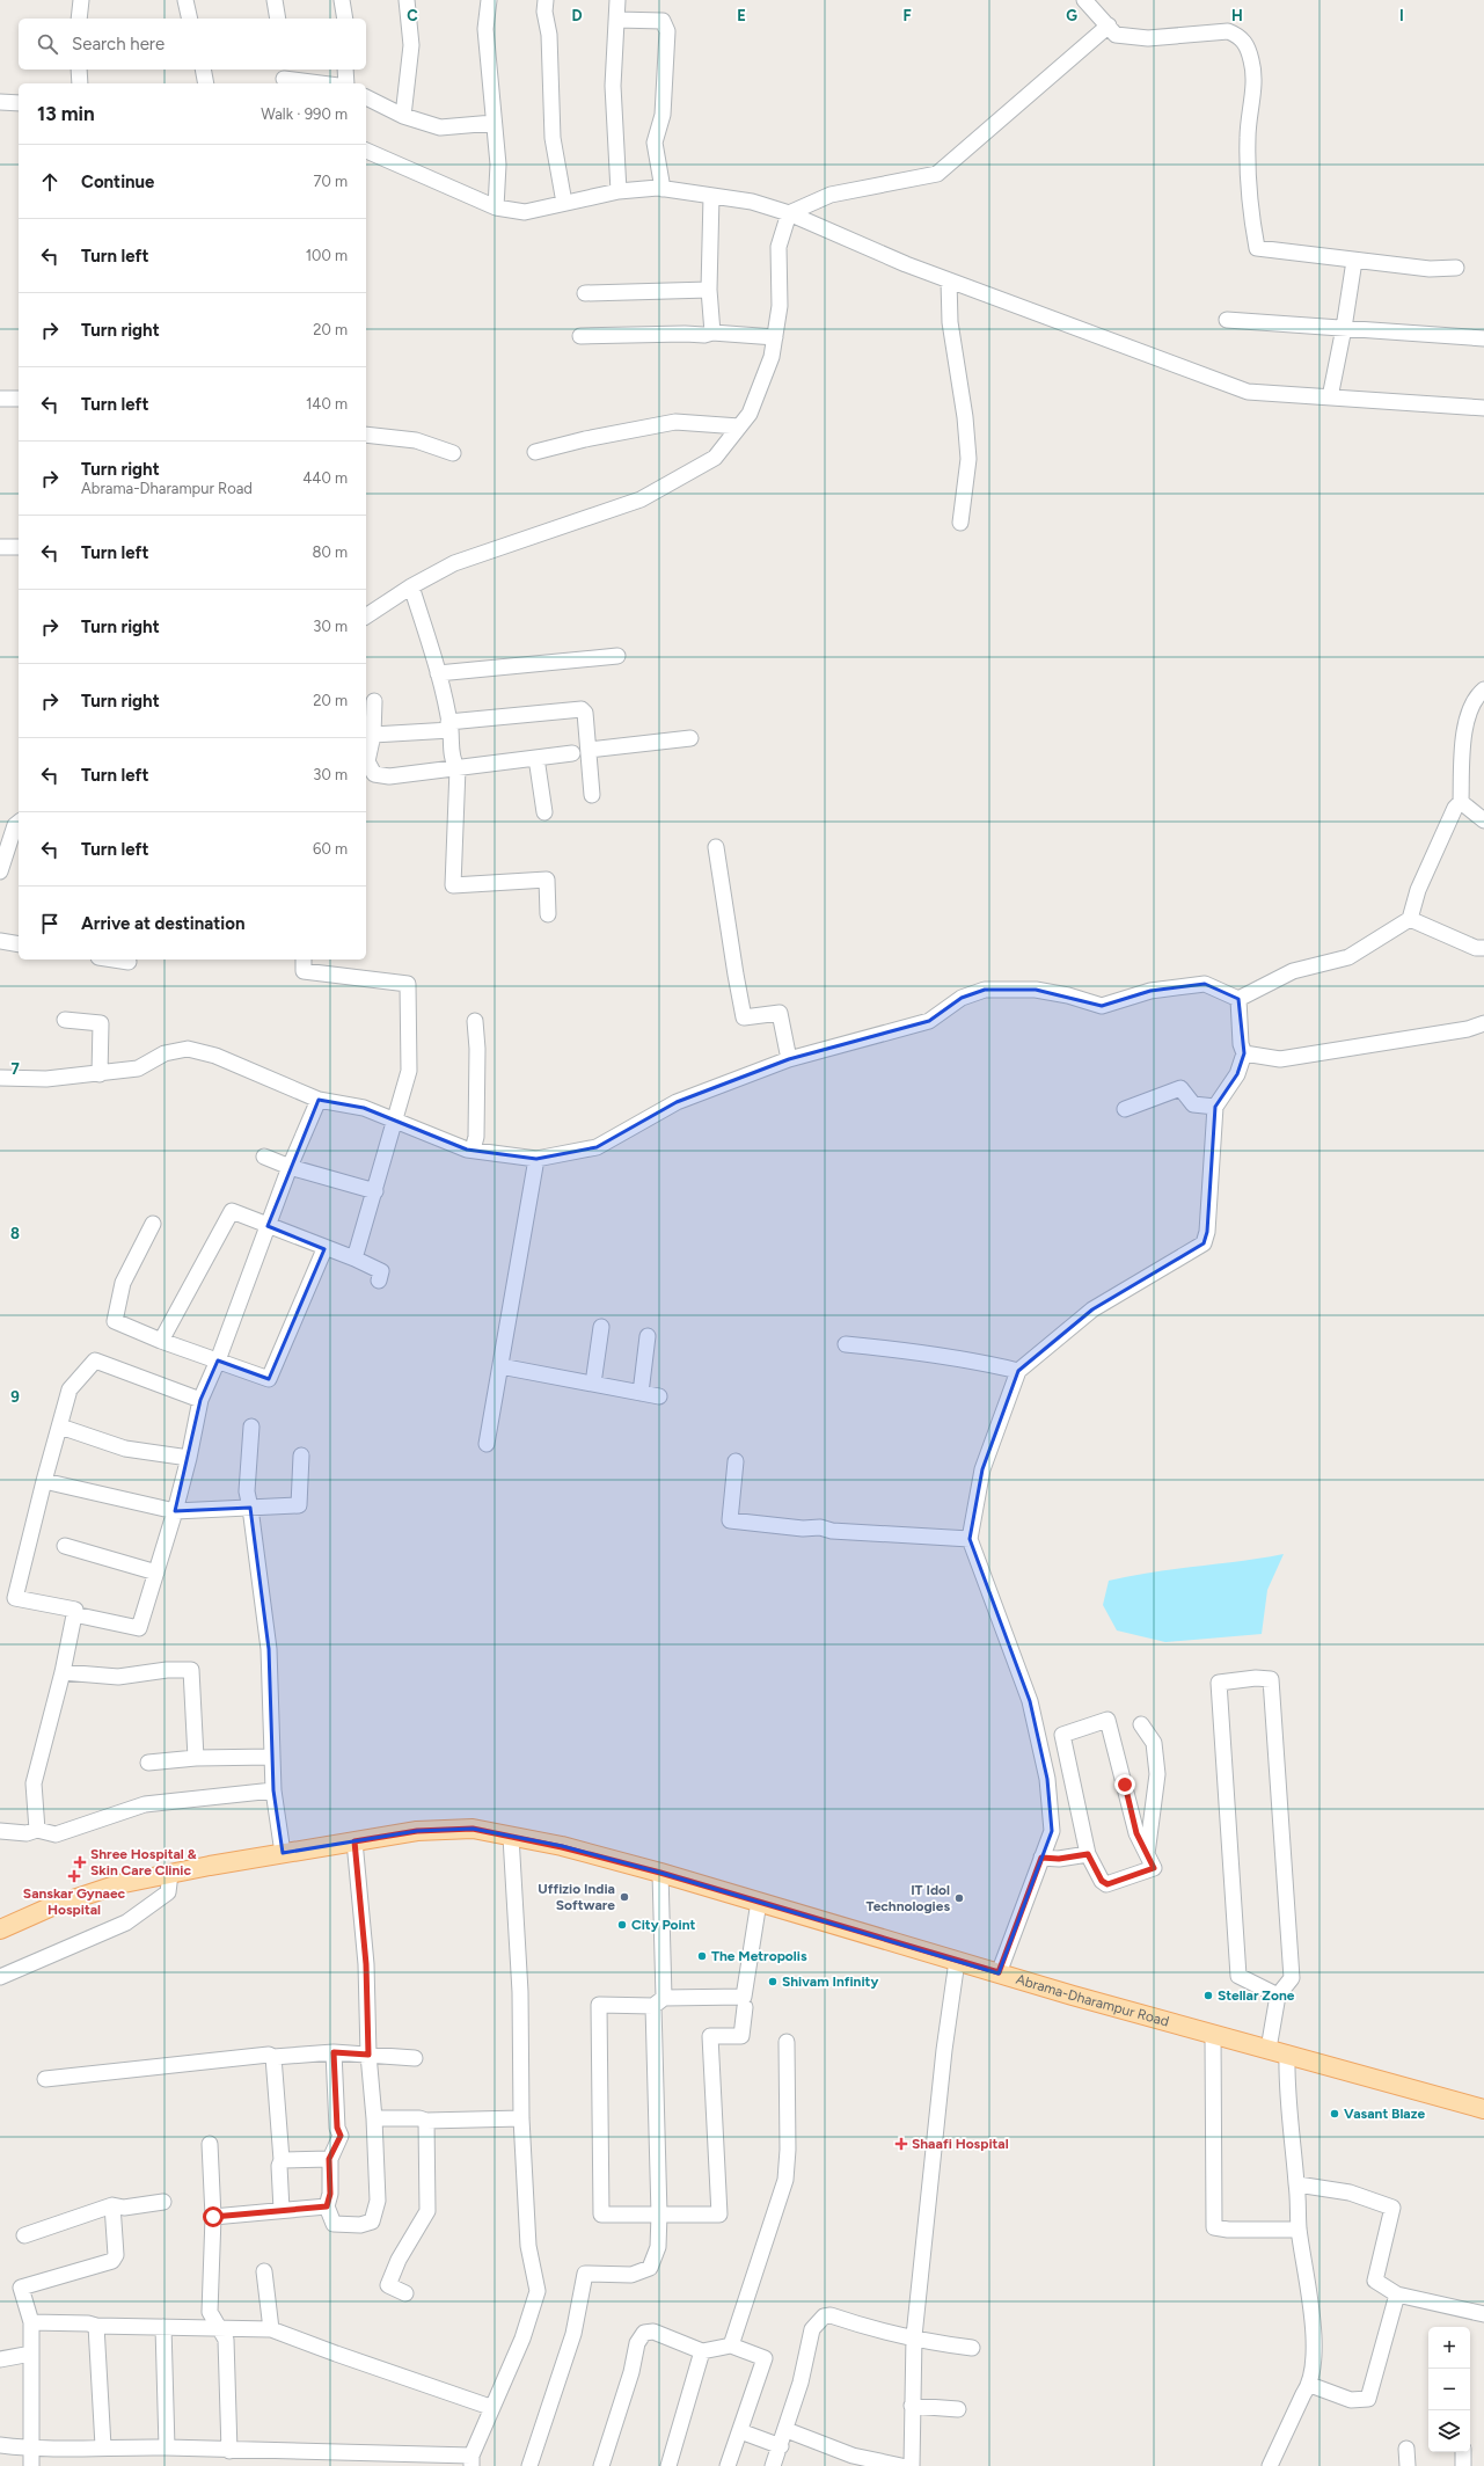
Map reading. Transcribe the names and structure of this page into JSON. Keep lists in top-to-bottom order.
{
  "streets": {
    "main road": ["Abrama-Dharampur Road"]
  },
  "places": {
    "health": ["Shree Hospital & Skin Care Clinic", "Sanskar Gynaec Hospital", "Shaafi Hospital"],
    "other": [
      "Uffizio India Software",
      "IT Idol Technologies",
      "City Point",
      "The Metropolis",
      "Shivam Infinity",
      "Stellar Zone",
      "Vasant Blaze"
    ]
  },
  "page": {
    "search": "Search here",
    "heading": ["13 min", "Walk · 990 m"],
    "list": [
      ["Continue", "70 m"],
      ["Turn left", "100 m"],
      ["Turn right", "20 m"],
      ["Turn left", "140 m"],
      ["Turn right", "Abrama-Dharampur Road", "440 m"],
      ["Turn left", "80 m"],
      ["Turn right", "30 m"],
      ["Turn right", "20 m"],
      ["Turn left", "30 m"],
      ["Turn left", "60 m"],
      "Arrive at destination"
    ],
    "map_buttons": ["+", "−"]
  },
  "grid": {
    "columns": [
      "C",
      "D",
      "E",
      "F",
      "G",
      "H",
      "I"
    ],
    "rows": ["7", "8", "9"]
  }
}
